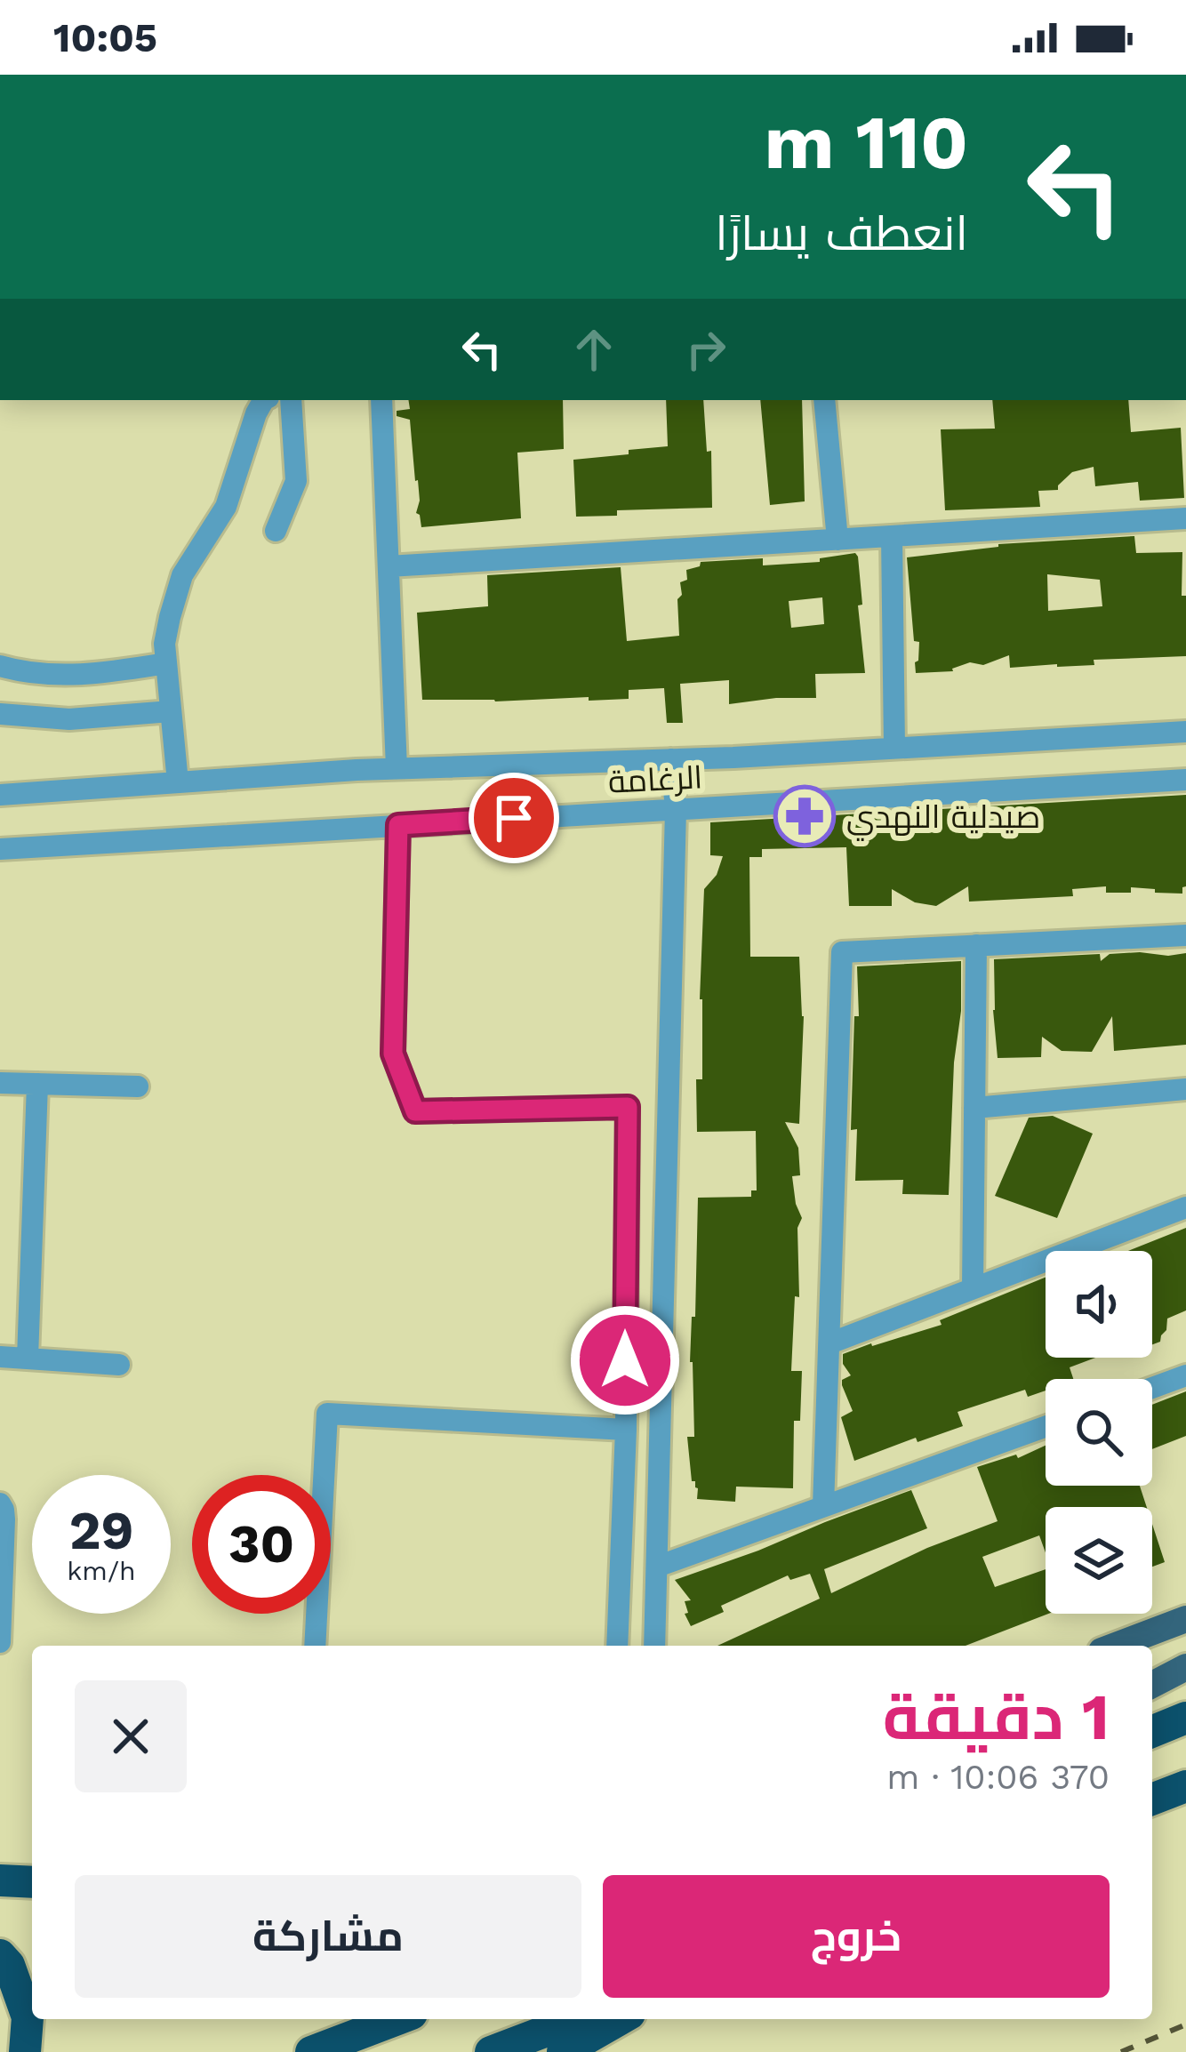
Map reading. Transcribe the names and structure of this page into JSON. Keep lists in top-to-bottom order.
{
  "streets": {
    "street": ["الرغامة"]
  },
  "places": {
    "pharmacy": ["صيدلية النهدي"]
  },
  "page": {
    "status": "10:05",
    "turn": ["110 m", "انعطف يسارًا"],
    "speed": "29 km/h",
    "limit": "30",
    "heading": ["1 دقيقة", "370 m · 10:06"],
    "buttons": ["خروج", "مشاركة"]
  }
}
